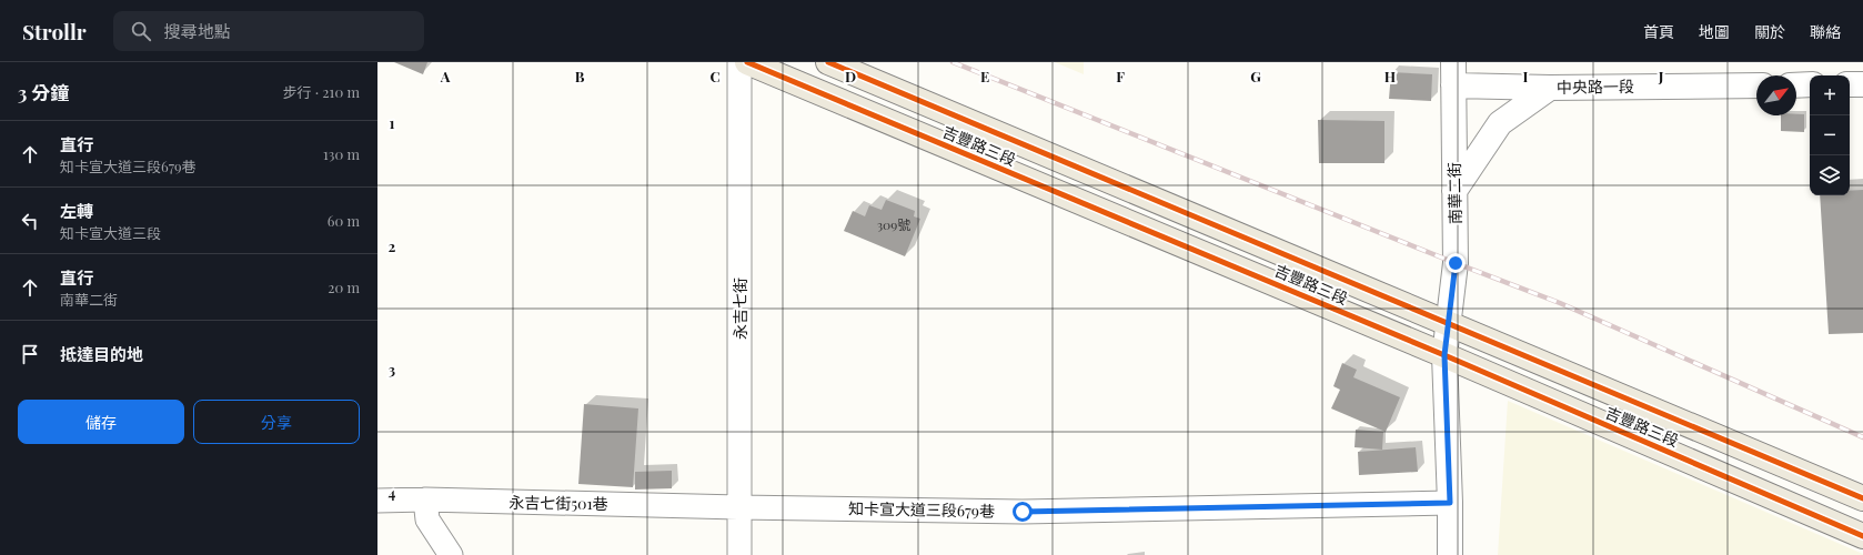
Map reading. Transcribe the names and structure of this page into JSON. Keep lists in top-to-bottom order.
{
  "streets": {
    "main road": ["吉豐路三段"],
    "street": [
      "中央路一段",
      "南華二街",
      "永吉七街",
      "永吉七街501巷",
      "知卡宣大道三段679巷"
    ]
  },
  "crossings": [
    ["中央路一段", "南華二街"],
    ["吉豐路三段", "南華二街"],
    ["南華二街", "知卡宣大道三段679巷"],
    ["永吉七街", "永吉七街501巷"],
    ["永吉七街", "知卡宣大道三段679巷"],
    ["永吉七街501巷", "知卡宣大道三段679巷"]
  ],
  "house_numbers": ["309號"],
  "north": "top right",
  "page": {
    "header": "Strollr",
    "search": "搜尋地點",
    "nav": [
      "首頁",
      "地圖",
      "關於",
      "聯絡"
    ],
    "heading": ["3 分鐘", "步行 · 210 m"],
    "map_buttons": ["+", "−"],
    "list": [
      ["直行", "知卡宣大道三段679巷", "130 m"],
      ["左轉", "知卡宣大道三段", "60 m"],
      ["直行", "南華二街", "20 m"],
      "抵達目的地"
    ],
    "buttons": ["儲存", "分享"]
  },
  "grid": {
    "columns": [
      "A",
      "B",
      "C",
      "D",
      "E",
      "F",
      "G",
      "H",
      "I",
      "J"
    ],
    "rows": [
      "1",
      "2",
      "3",
      "4"
    ]
  }
}
